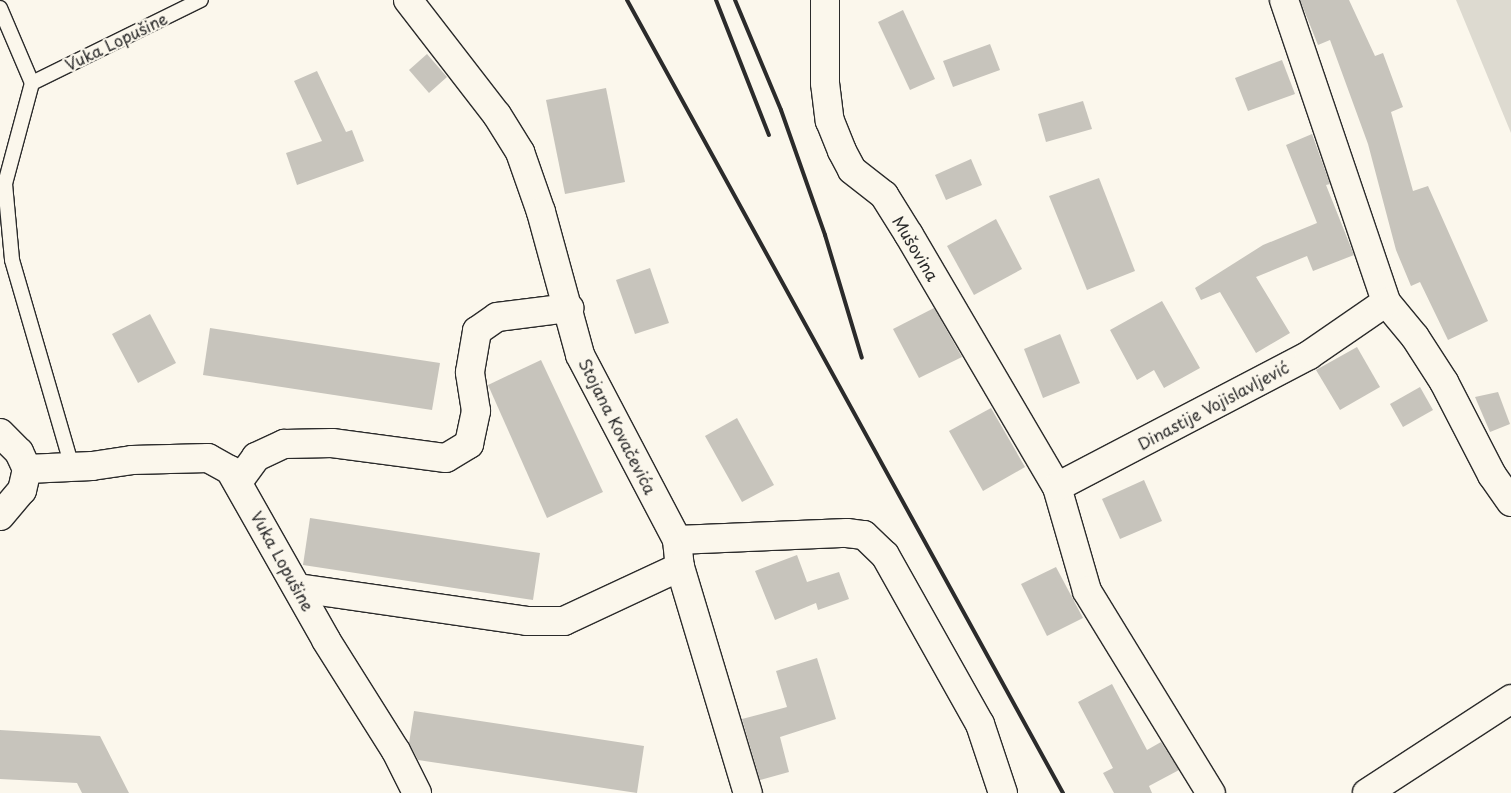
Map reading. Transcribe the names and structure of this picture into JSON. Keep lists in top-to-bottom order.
{
  "streets": {
    "street": [
      "Vuka Lopušine",
      "Mušovina",
      "Dinastije Vojislavljević",
      "Stojana Kovačevića"
    ]
  },
  "crossings": [
    ["Mušovina", "Dinastije Vojislavljević"]
  ]
}
